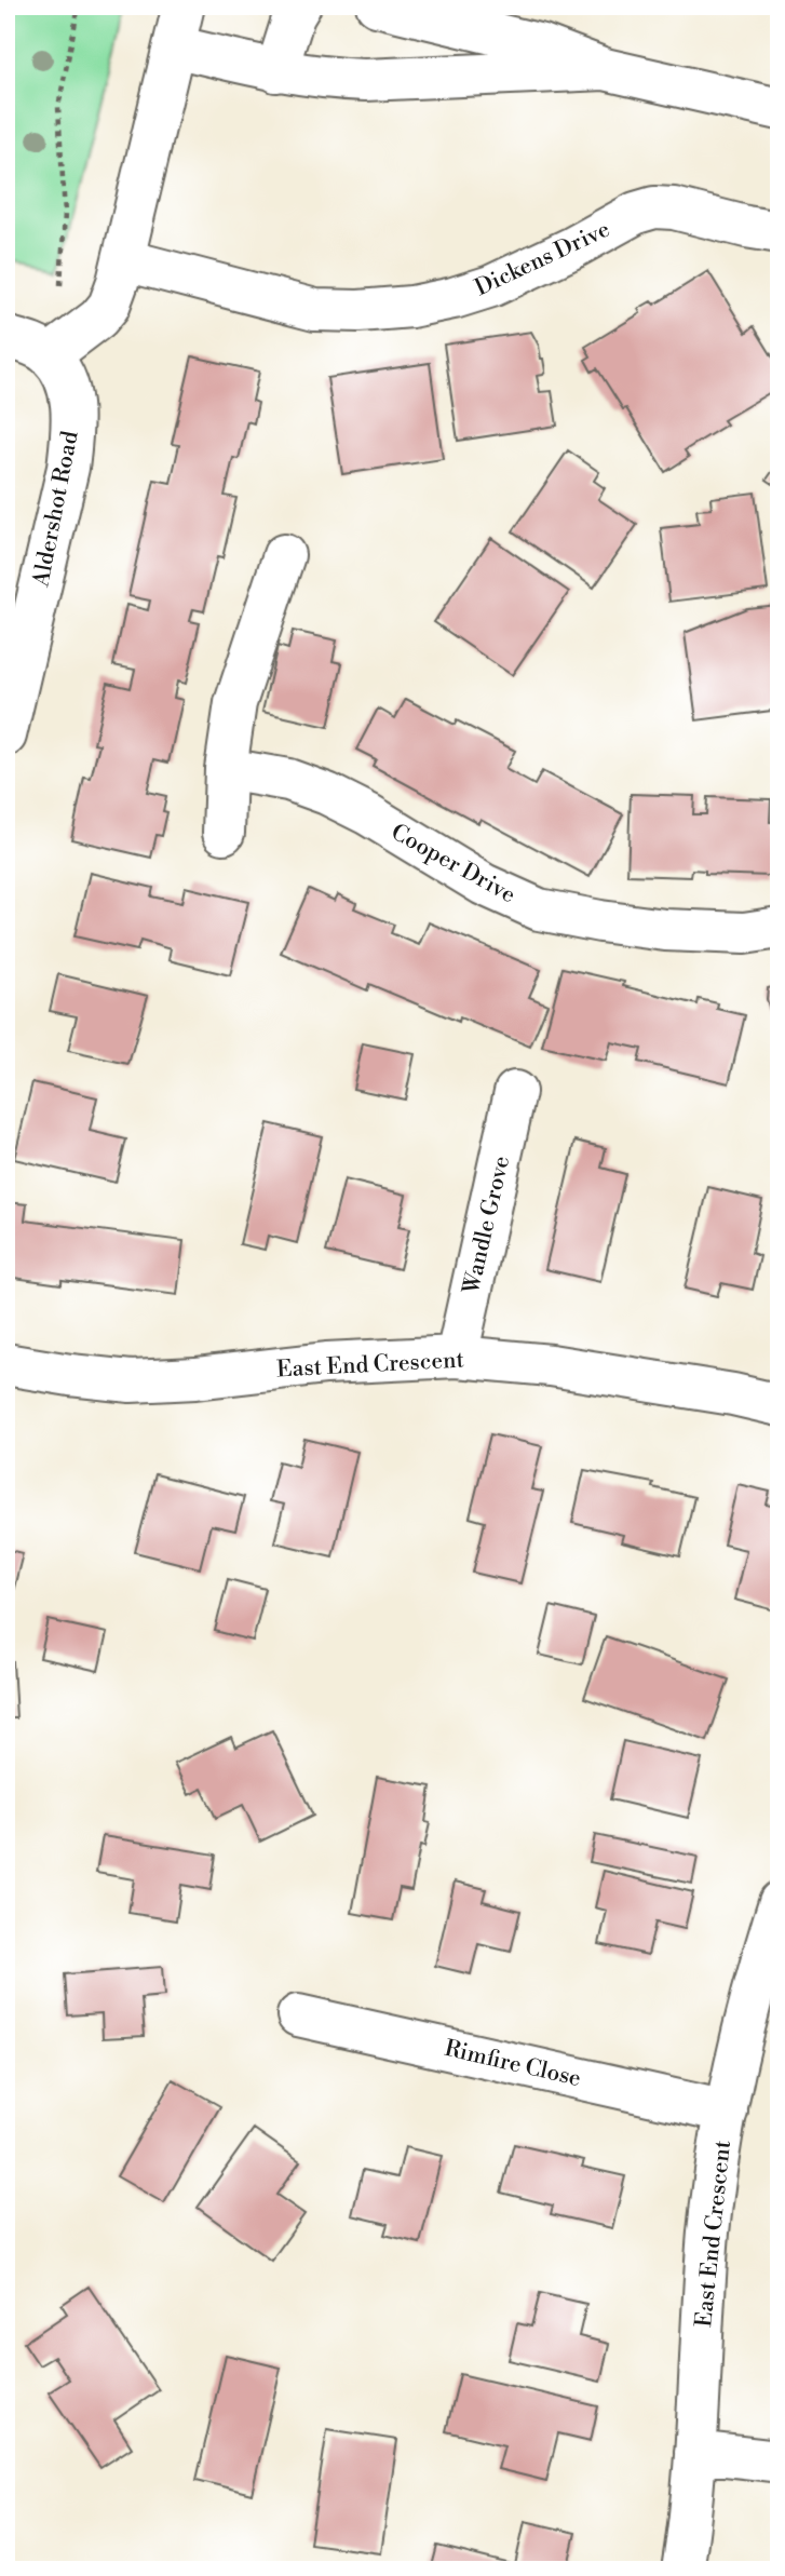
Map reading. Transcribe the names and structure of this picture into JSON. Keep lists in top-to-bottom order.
{
  "streets": {
    "street": [
      "Dickens Drive",
      "Aldershot Road",
      "Cooper Drive",
      "Wandle Grove",
      "East End Crescent",
      "Rimfire Close"
    ]
  },
  "crossings": [
    ["Wandle Grove", "East End Crescent"],
    ["East End Crescent", "Rimfire Close"]
  ]
}
